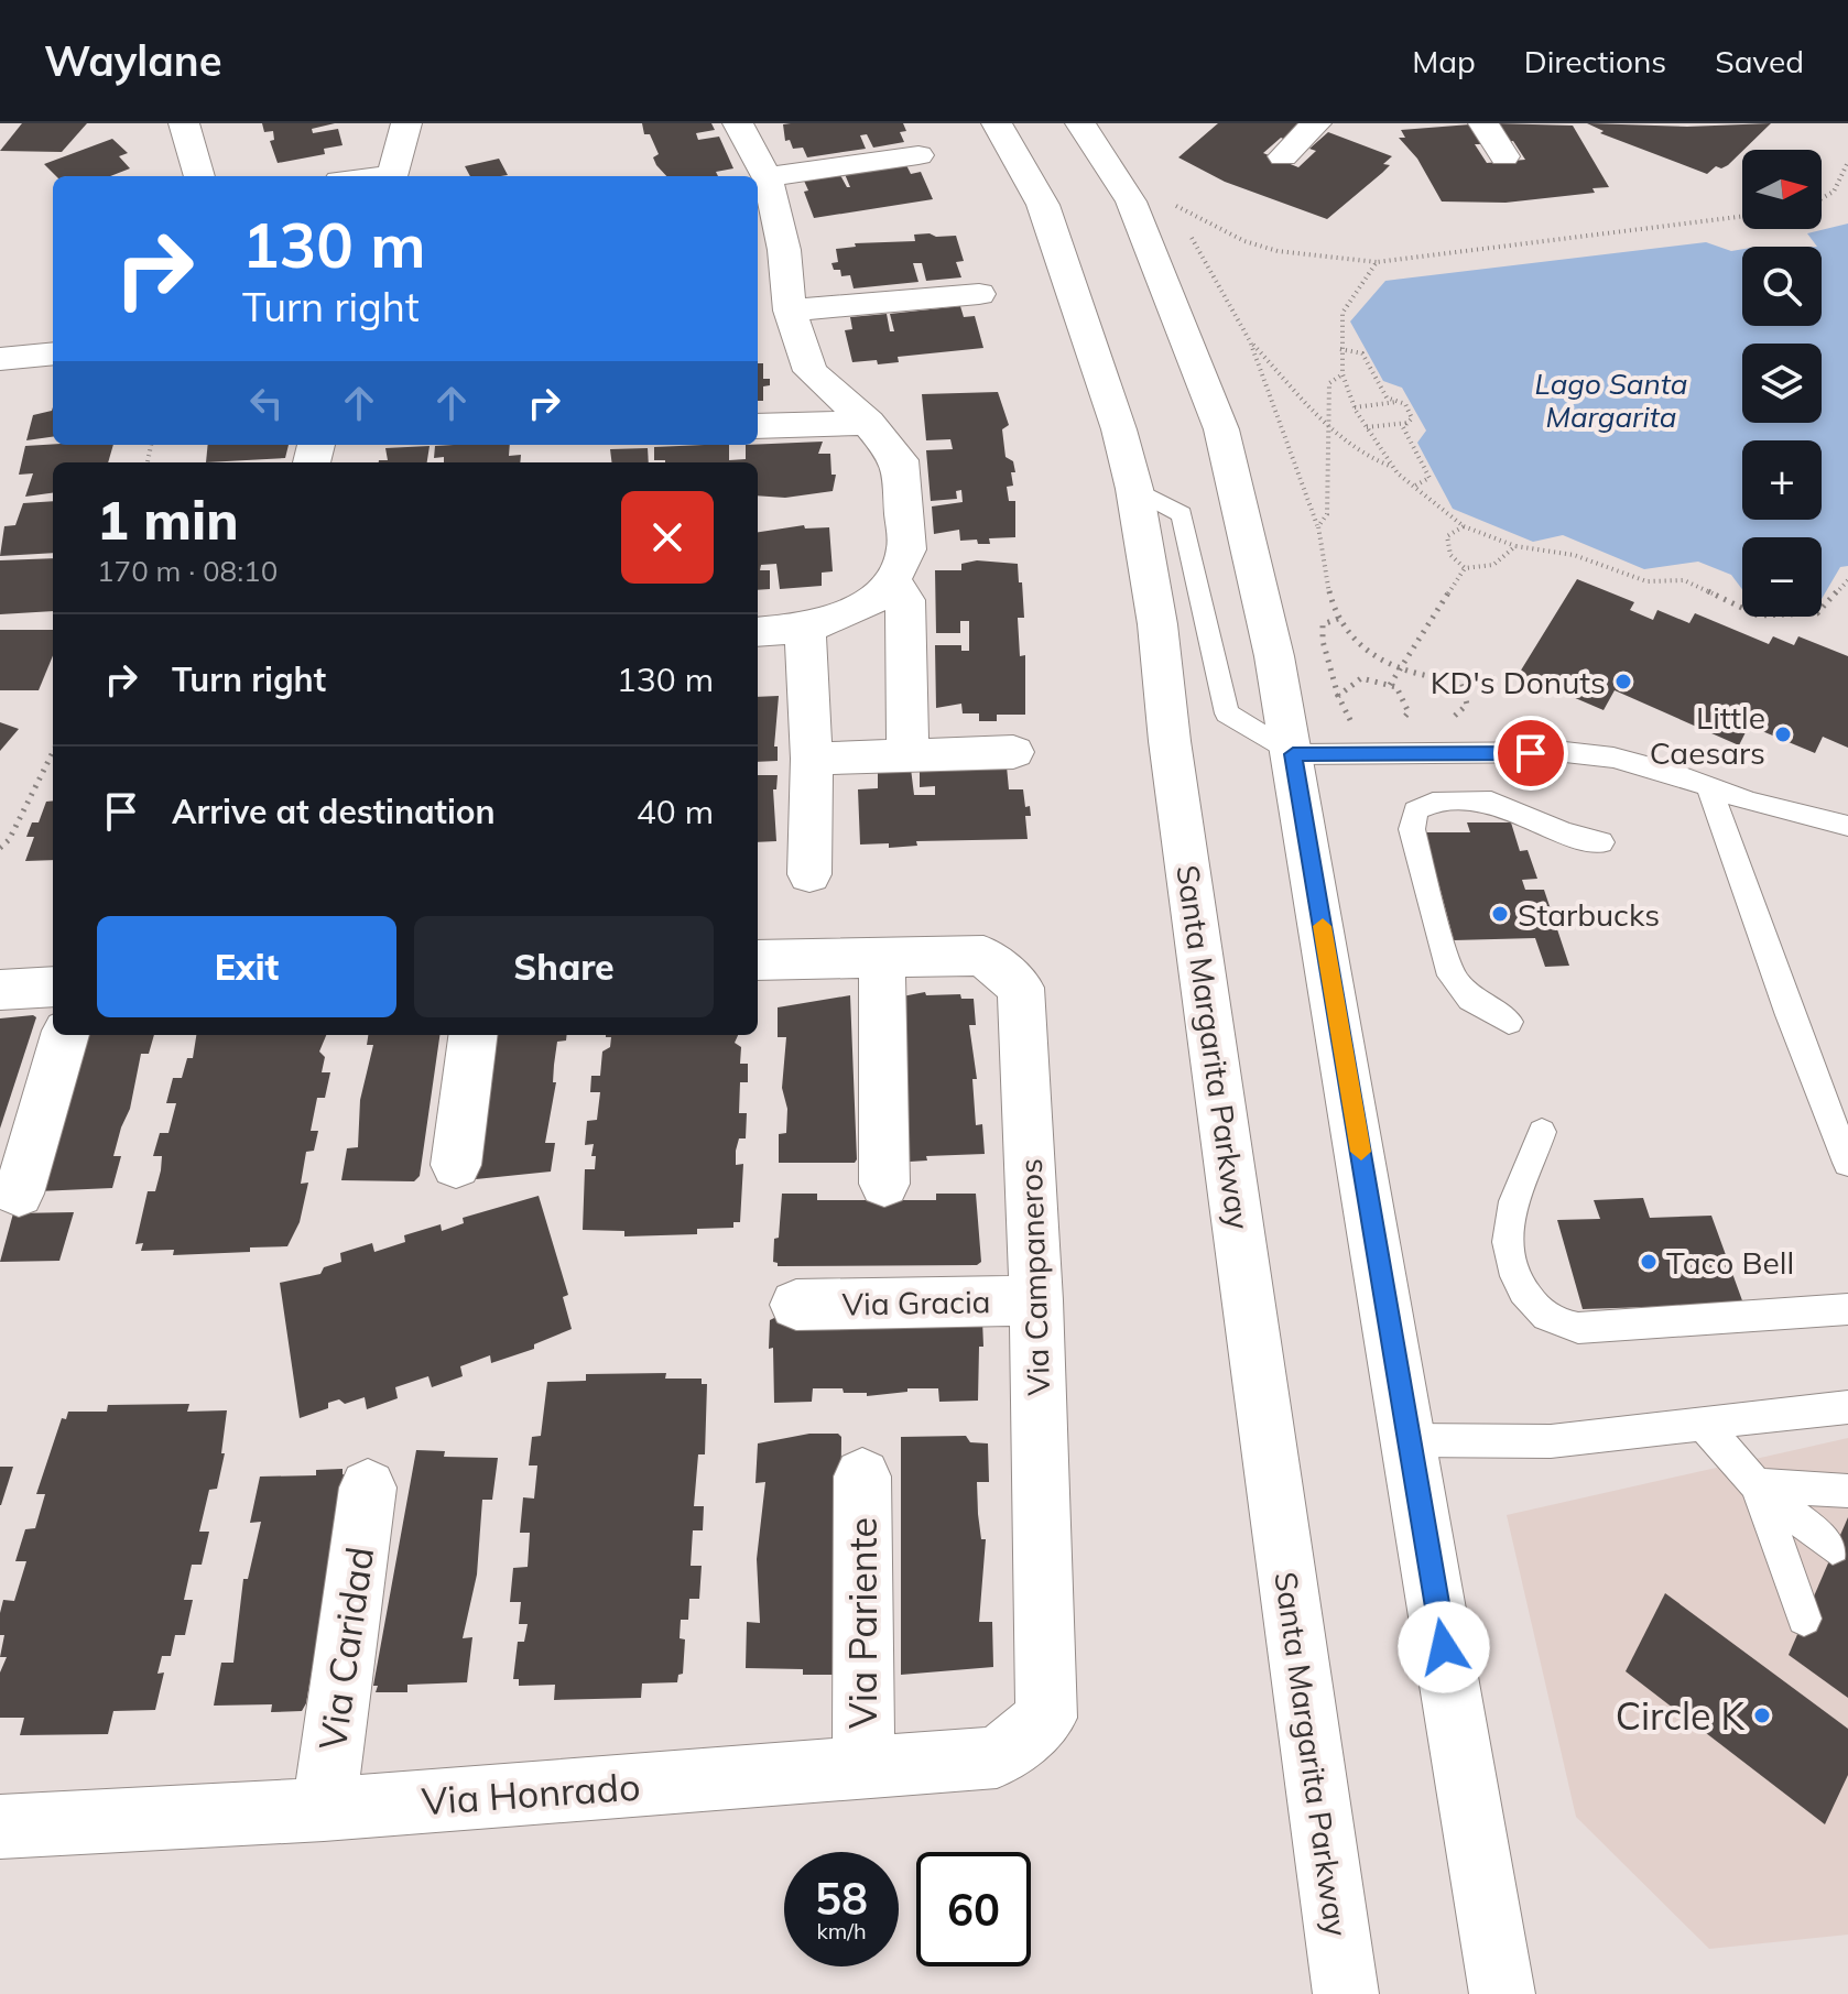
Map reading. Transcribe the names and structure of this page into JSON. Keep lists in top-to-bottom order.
{
  "streets": {
    "street": [
      "Santa Margarita Parkway",
      "Via Campaneros",
      "Via Gracia",
      "Via Pariente",
      "Via Caridad",
      "Via Honrado"
    ]
  },
  "crossings": [
    ["Via Campaneros", "Via Gracia"],
    ["Via Campaneros", "Via Honrado"],
    ["Via Pariente", "Via Honrado"],
    ["Via Caridad", "Via Honrado"]
  ],
  "water": ["Lago Santa Margarita"],
  "places": [
    "KD's Donuts",
    "Little Caesars",
    "Starbucks",
    "Taco Bell",
    "Circle K"
  ],
  "north": "right",
  "page": {
    "header": "Waylane",
    "nav": ["Map", "Directions", "Saved"],
    "map_buttons": ["+", "−"],
    "turn": ["130 m", "Turn right"],
    "heading": ["1 min", "170 m · 08:10"],
    "list": [
      {
        "name": "Turn right",
        "value": "130 m"
      },
      {
        "name": "Arrive at destination",
        "value": "40 m"
      }
    ],
    "buttons": ["Exit", "Share"],
    "speed": "58 km/h",
    "limit": "60"
  }
}
